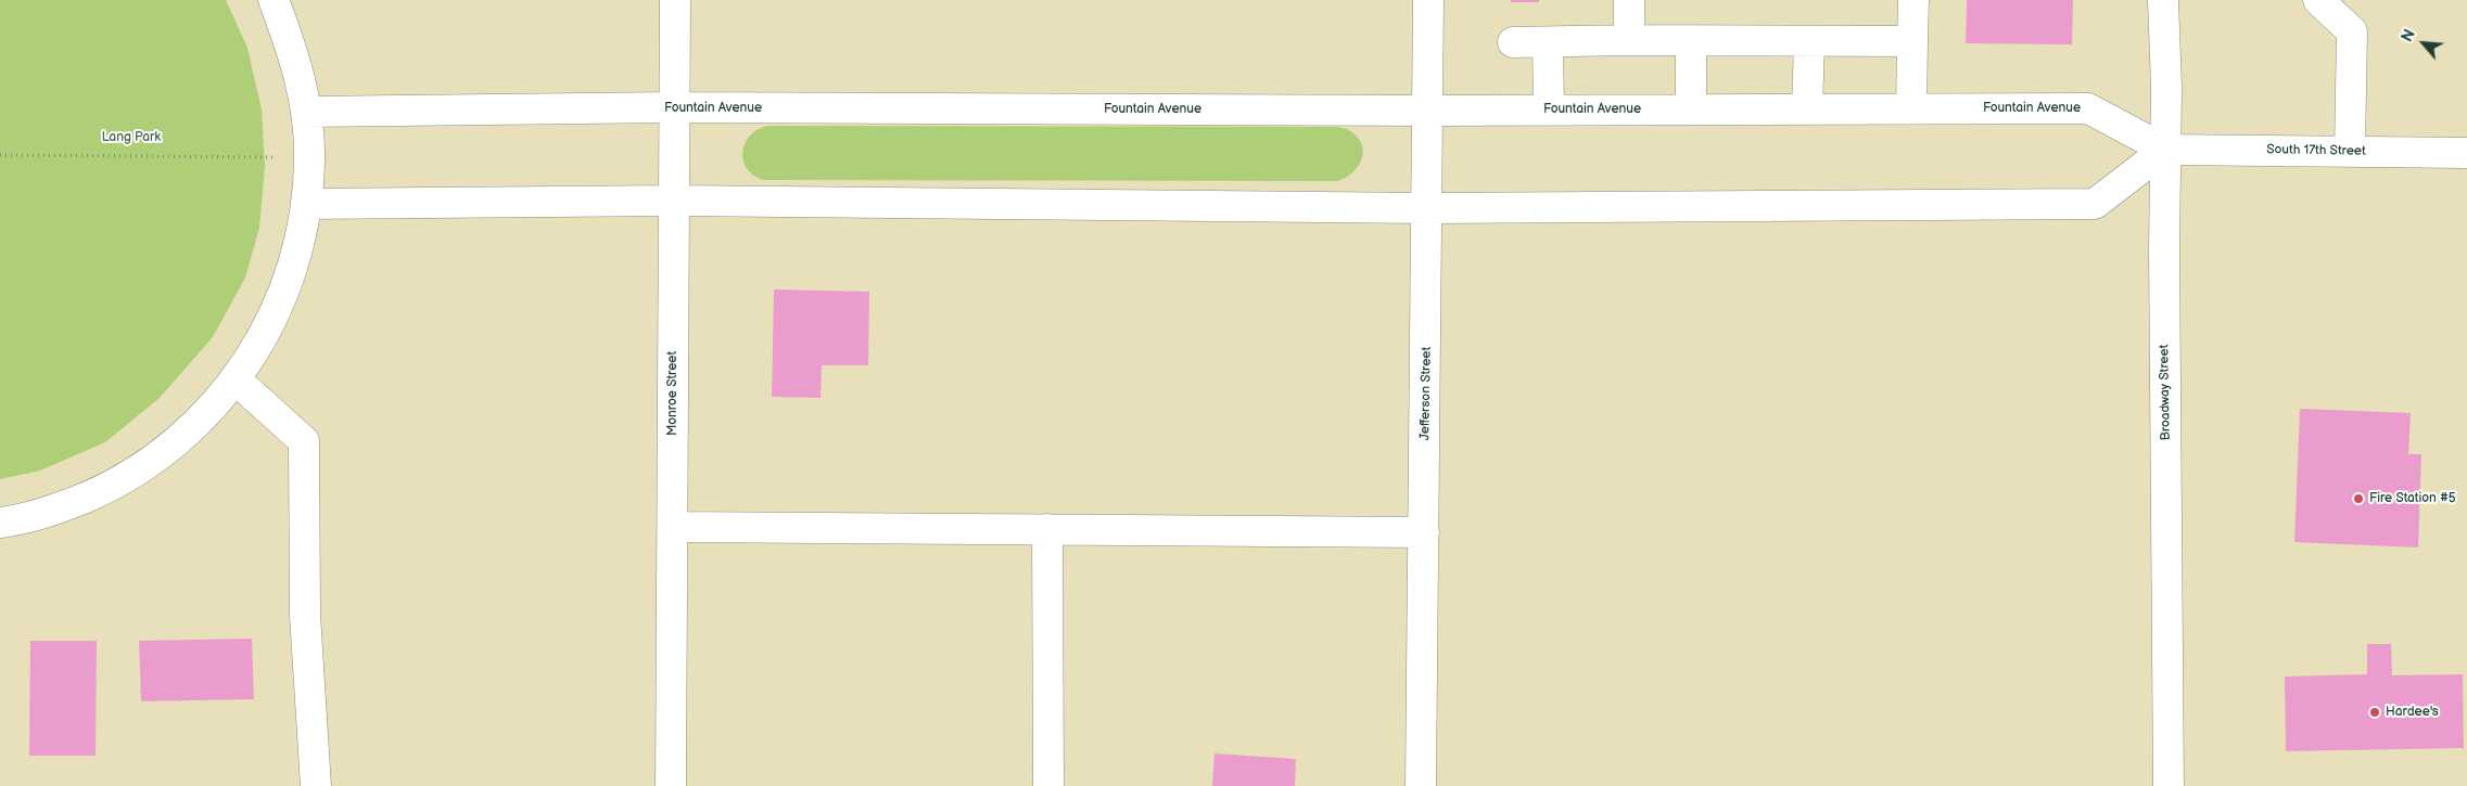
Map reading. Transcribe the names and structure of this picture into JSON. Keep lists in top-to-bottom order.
{
  "streets": {
    "street": [
      "Fountain Avenue",
      "South 17th Street",
      "Broadway Street",
      "Monroe Street",
      "Jefferson Street"
    ]
  },
  "crossings": [
    ["Fountain Avenue", "South 17th Street"],
    ["Fountain Avenue", "Broadway Street"],
    ["Fountain Avenue", "Monroe Street"],
    ["Fountain Avenue", "Jefferson Street"],
    ["South 17th Street", "Broadway Street"]
  ],
  "parks": ["Lang Park"],
  "places": ["Fire Station #5", "Hardee's"],
  "north": "top left"
}
